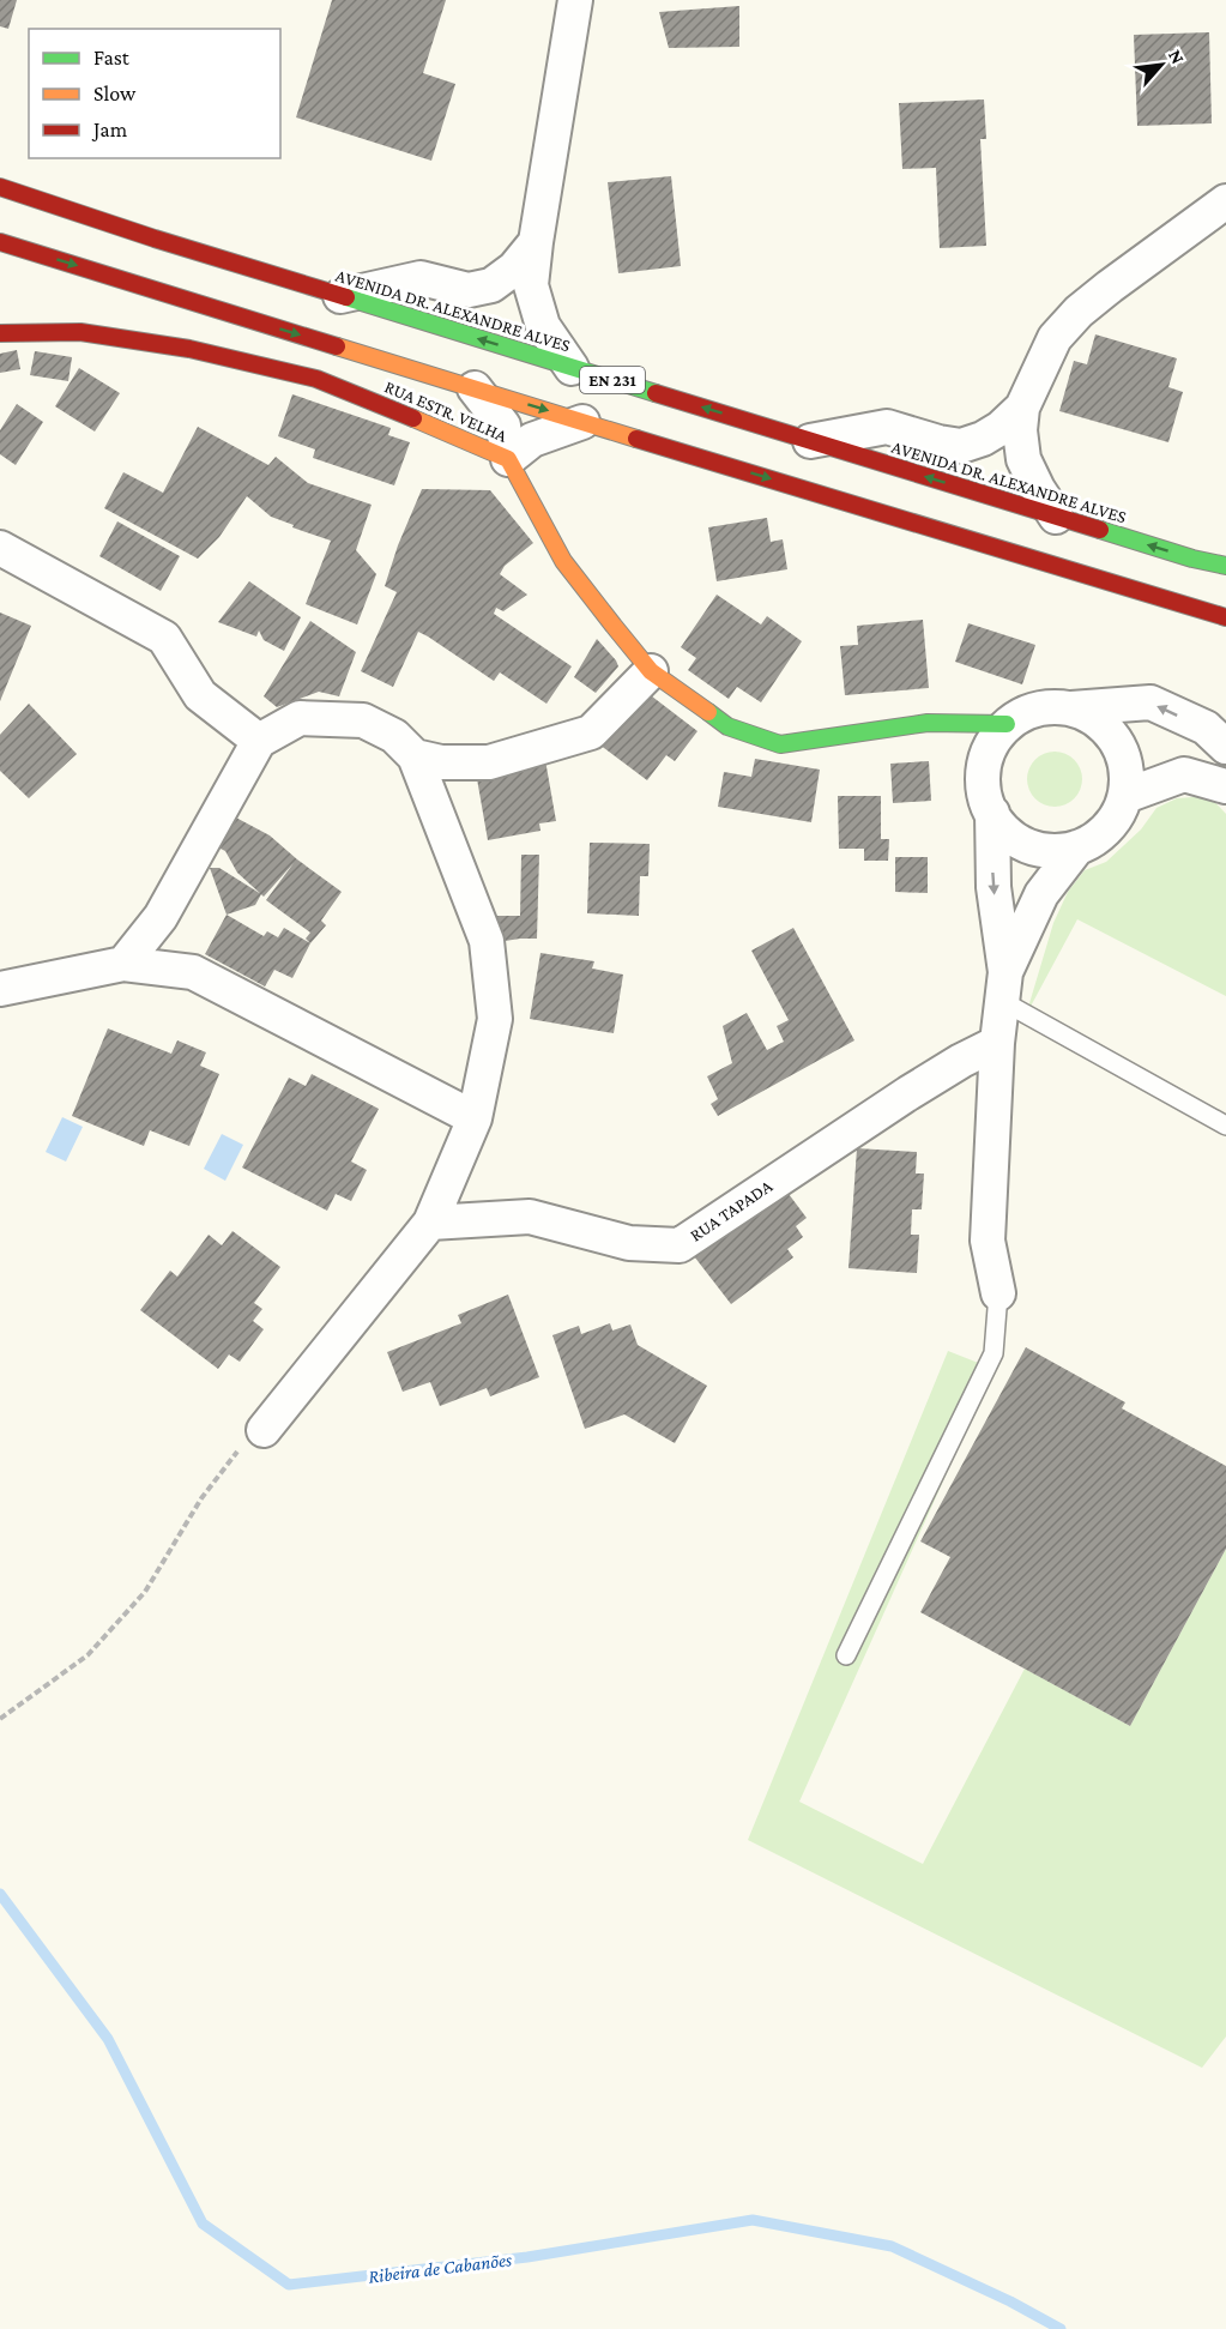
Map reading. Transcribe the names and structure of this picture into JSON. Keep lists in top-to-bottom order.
{
  "streets": {
    "main road": ["AVENIDA DR. ALEXANDRE ALVES", "EN 231", "RUA ESTR. VELHA"],
    "street": ["RUA TAPADA"]
  },
  "water": ["Ribeira de Cabanões"],
  "legend": ["Fast", "Slow", "Jam"],
  "north": "top right"
}
